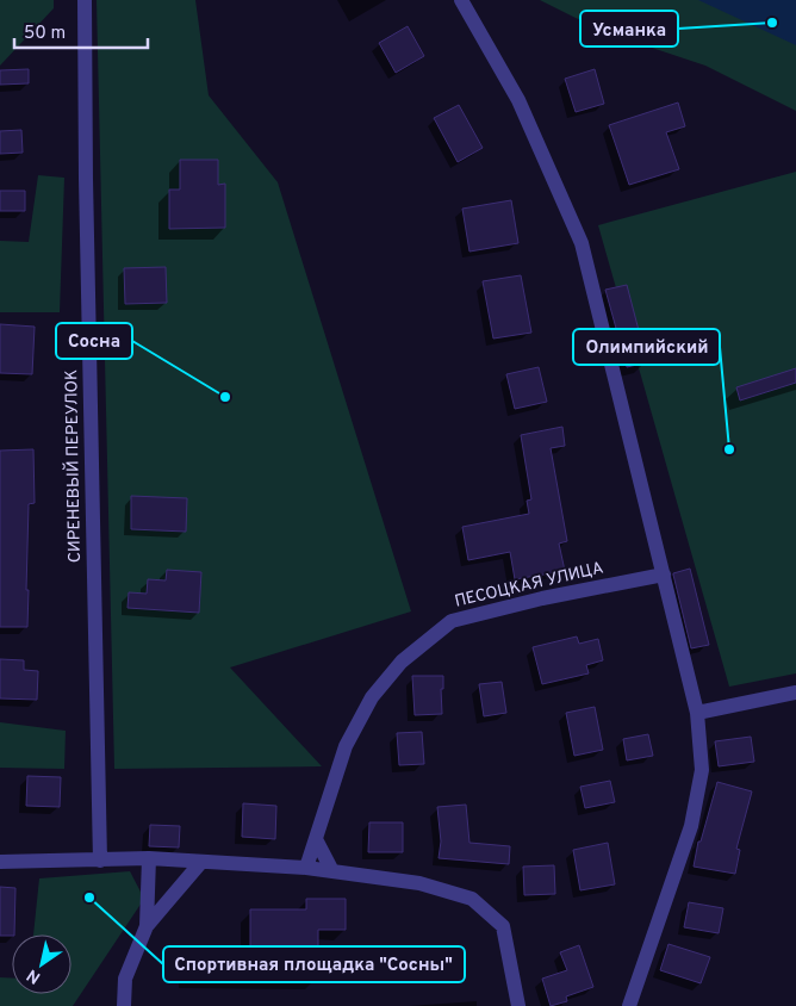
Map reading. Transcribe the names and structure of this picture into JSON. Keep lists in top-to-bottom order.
{
  "streets": {
    "street": ["СИРЕНЕВЫЙ ПЕРЕУЛОК", "ПЕСОЦКАЯ УЛИЦА"]
  },
  "places": [
    "Усманка",
    "Сосна",
    "Олимпийский",
    "Спортивная площадка \"Сосны\""
  ],
  "scale_bar": "50 m",
  "north": "bottom left"
}
